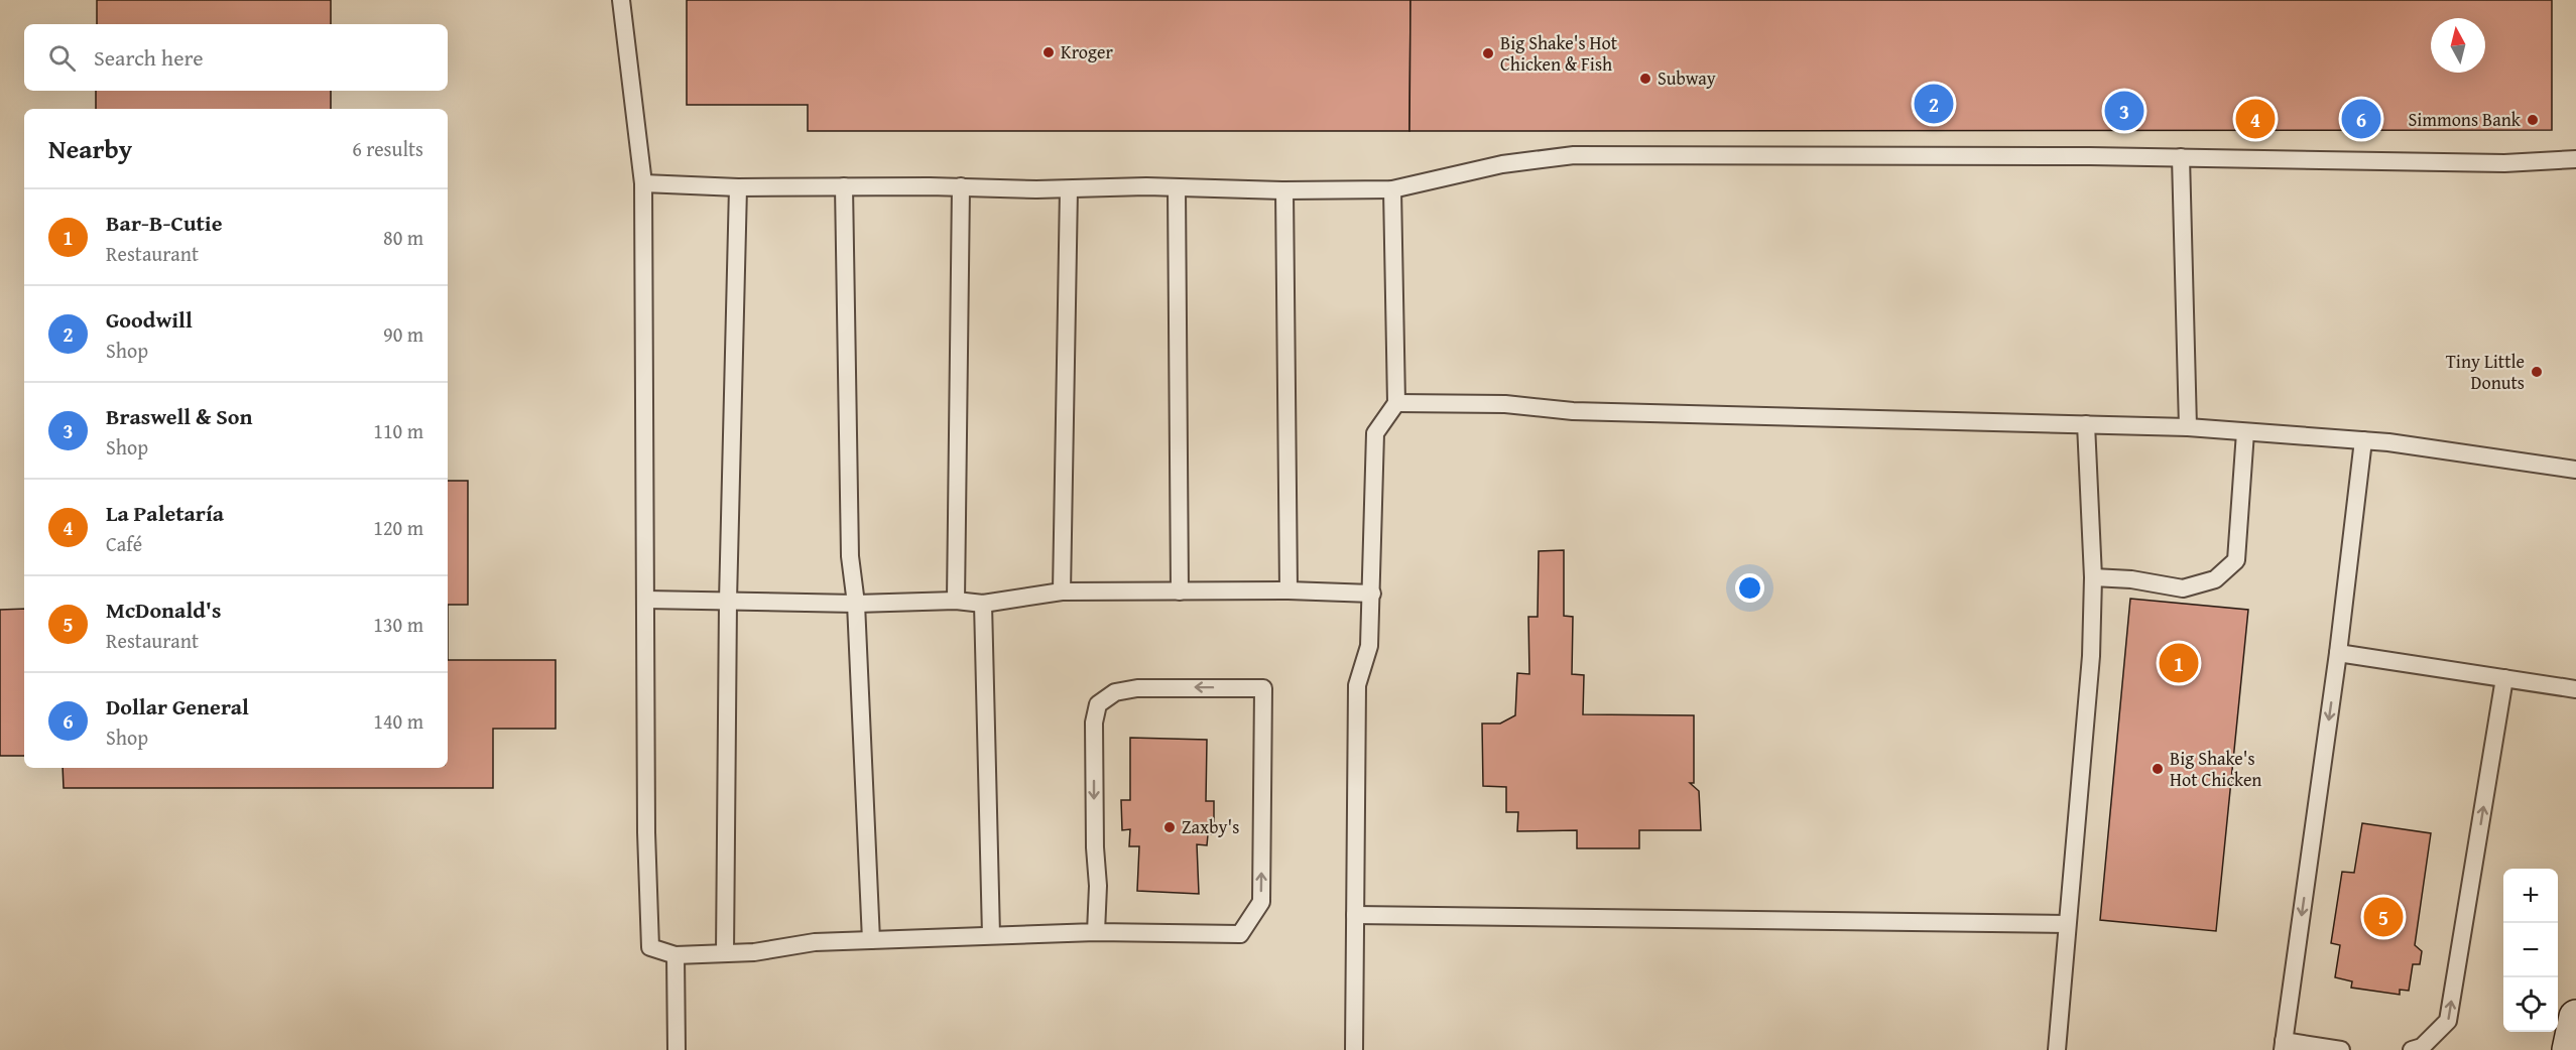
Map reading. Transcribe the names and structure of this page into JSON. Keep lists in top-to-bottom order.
{
  "places": [
    "Kroger",
    "Big Shake's Hot Chicken & Fish",
    "Subway",
    "Simmons Bank",
    "Tiny Little Donuts",
    "Big Shake's Hot Chicken",
    "Zaxby's"
  ],
  "north": "top",
  "page": {
    "search": "Search here",
    "pins": [
      "2",
      "3",
      "4",
      "6",
      "1",
      "5"
    ],
    "heading": ["Nearby", "6 results"],
    "list": [
      {
        "mark": "1",
        "name": "Bar-B-Cutie",
        "note": "Restaurant",
        "value": "80 m"
      },
      {
        "mark": "2",
        "name": "Goodwill",
        "note": "Shop",
        "value": "90 m"
      },
      {
        "mark": "3",
        "name": "Braswell & Son",
        "note": "Shop",
        "value": "110 m"
      },
      {
        "mark": "4",
        "name": "La Paletaría",
        "note": "Café",
        "value": "120 m"
      },
      {
        "mark": "5",
        "name": "McDonald's",
        "note": "Restaurant",
        "value": "130 m"
      },
      {
        "mark": "6",
        "name": "Dollar General",
        "note": "Shop",
        "value": "140 m"
      }
    ],
    "map_buttons": ["+", "−"]
  }
}
